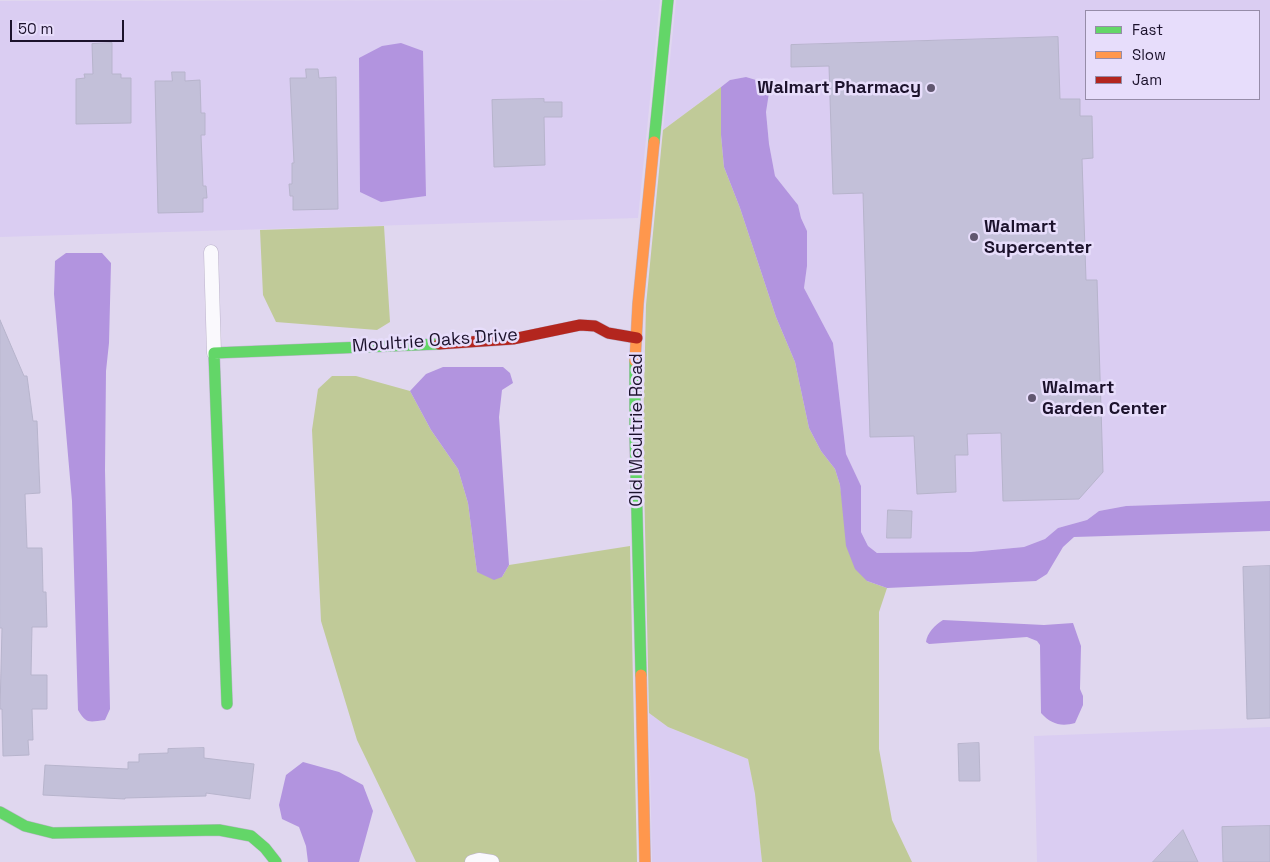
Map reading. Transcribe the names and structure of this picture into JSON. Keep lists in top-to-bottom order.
{
  "streets": {
    "street": ["Moultrie Oaks Drive", "Old Moultrie Road"]
  },
  "crossings": [
    ["Moultrie Oaks Drive", "Old Moultrie Road"]
  ],
  "places": ["Walmart Pharmacy", "Walmart Supercenter", "Walmart Garden Center"],
  "legend": ["Fast", "Slow", "Jam"],
  "scale_bar": "50 m"
}
